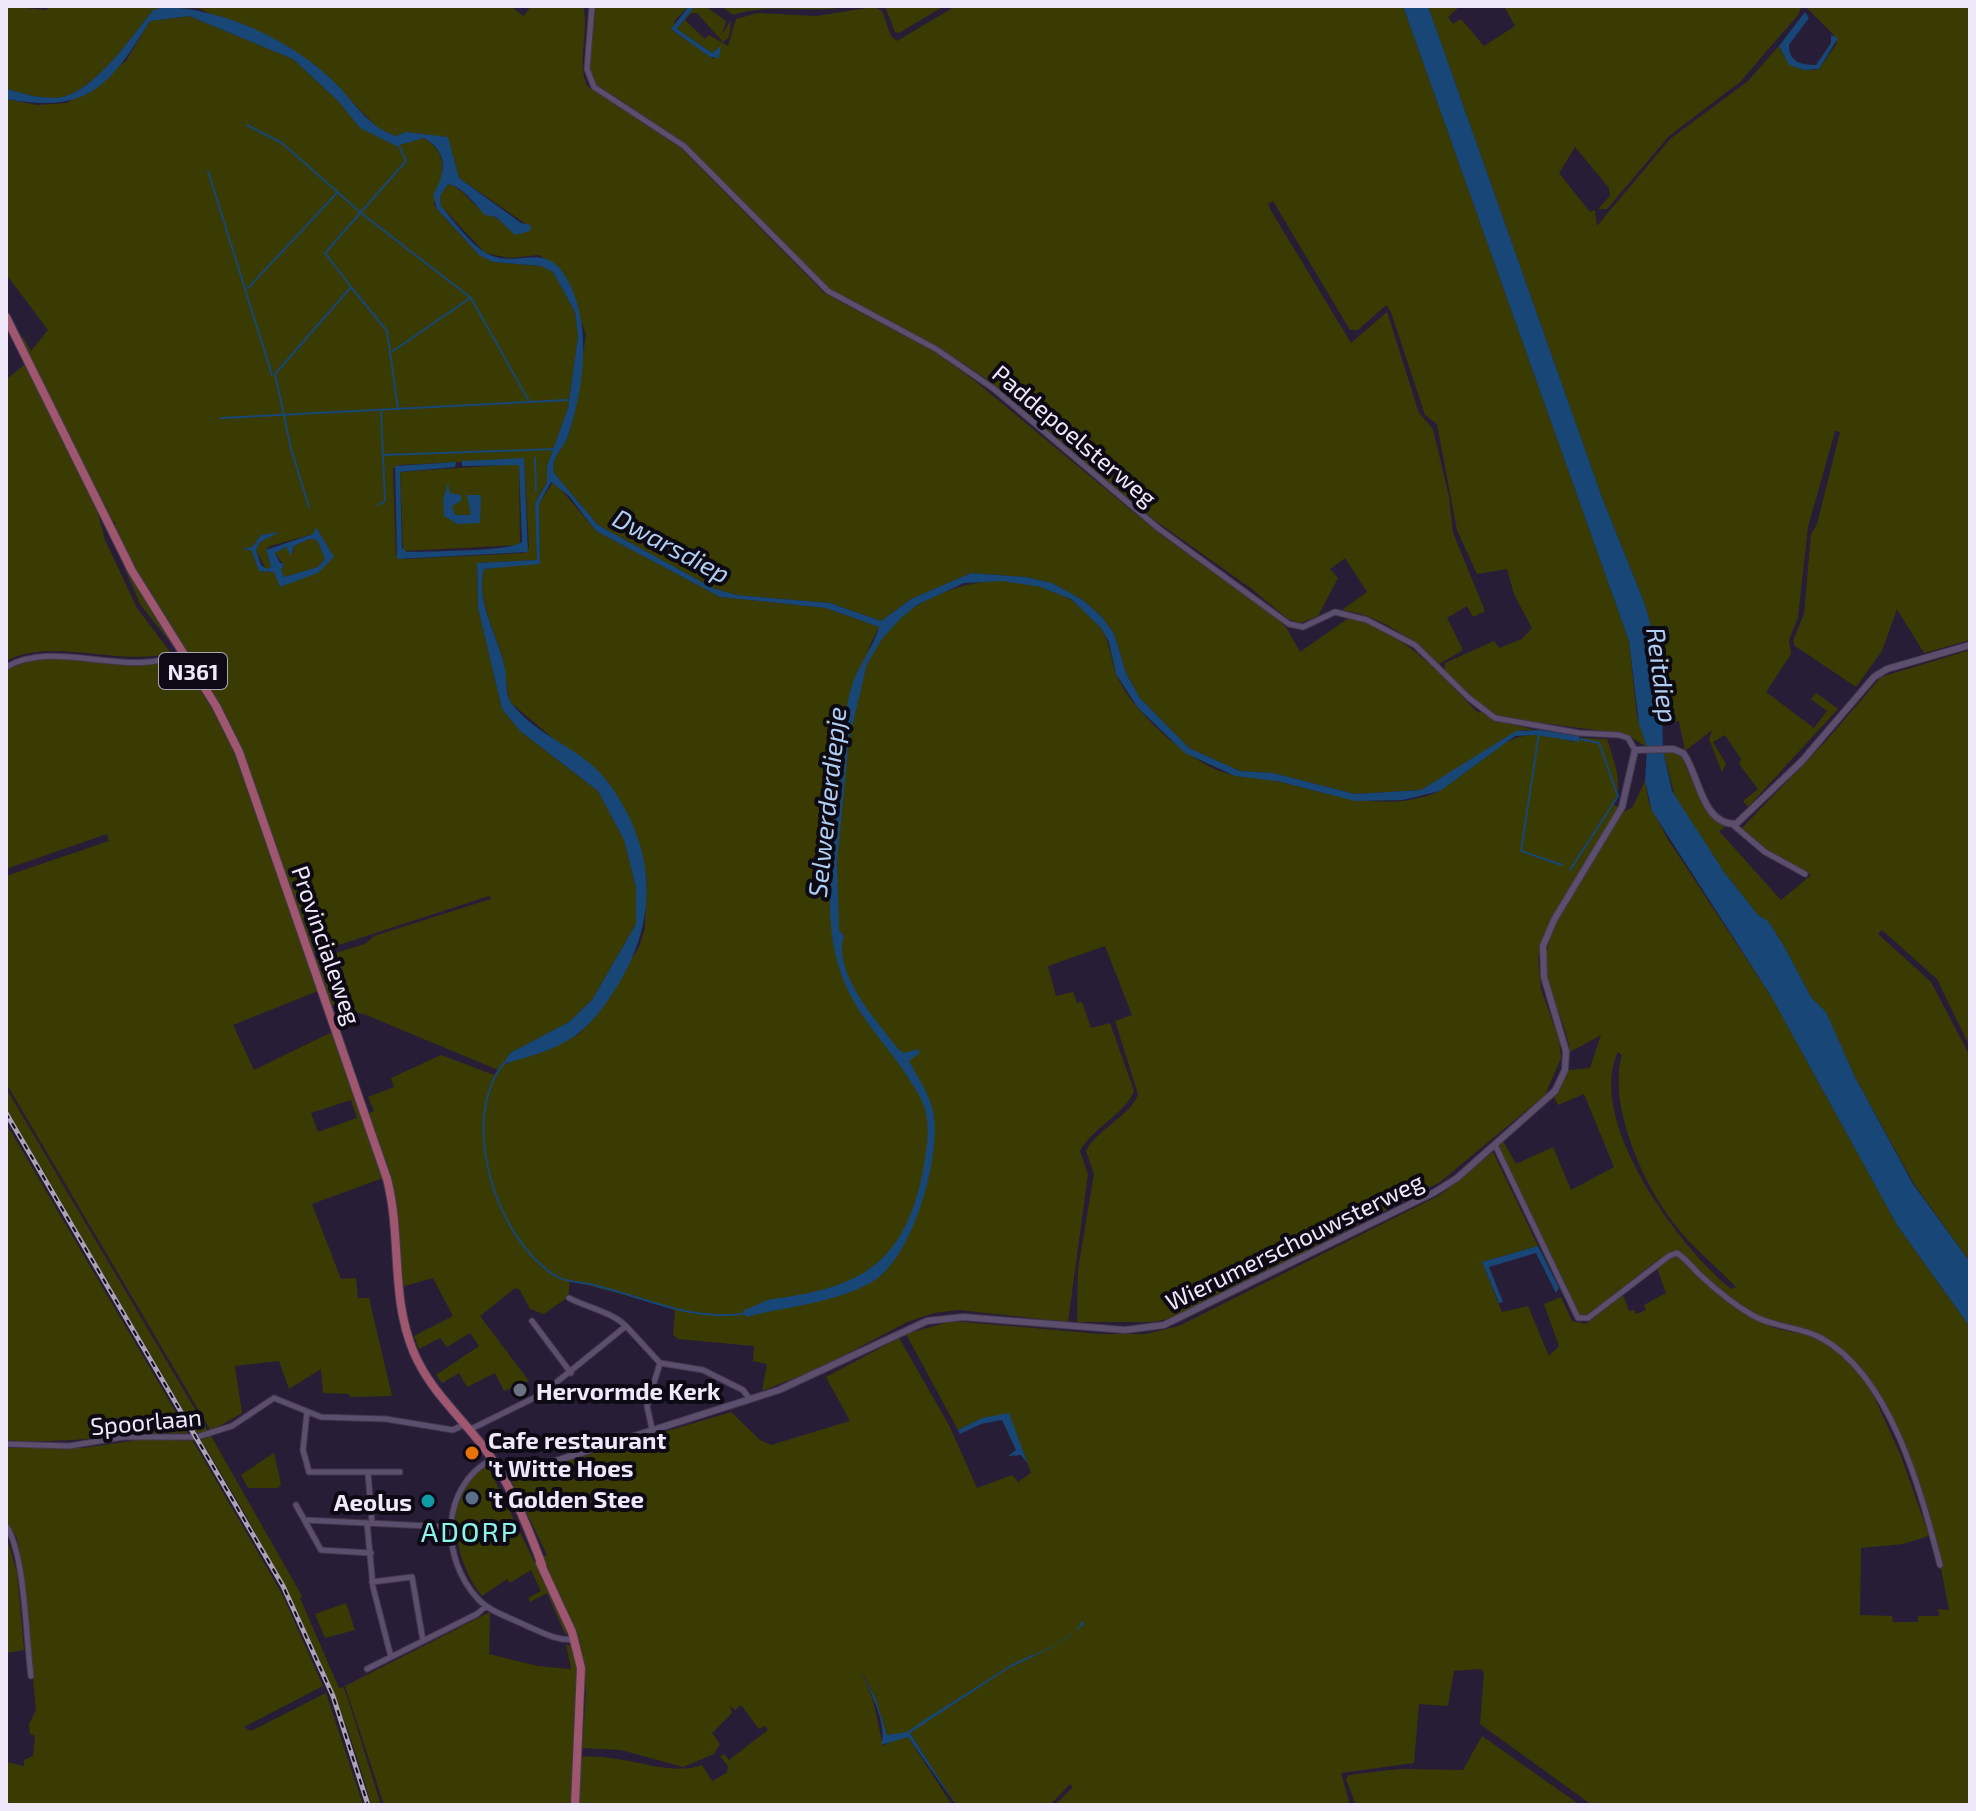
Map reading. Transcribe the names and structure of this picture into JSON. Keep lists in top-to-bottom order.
{
  "streets": {
    "main road": ["N361", "Provincialeweg"],
    "street": ["Paddepoelsterweg", "Wierumerschouwsterweg", "Spoorlaan"]
  },
  "crossings": [
    ["Paddepoelsterweg", "Wierumerschouwsterweg"],
    ["Provincialeweg", "Wierumerschouwsterweg"],
    ["Provincialeweg", "Spoorlaan"]
  ],
  "districts": ["ADORP"],
  "water": ["Dwarsdiep", "Reitdiep", "Selwerderdiepje"],
  "places": [
    "Hervormde Kerk",
    "Cafe restaurant 't Witte Hoes",
    "'t Golden Stee",
    "Aeolus"
  ]
}
